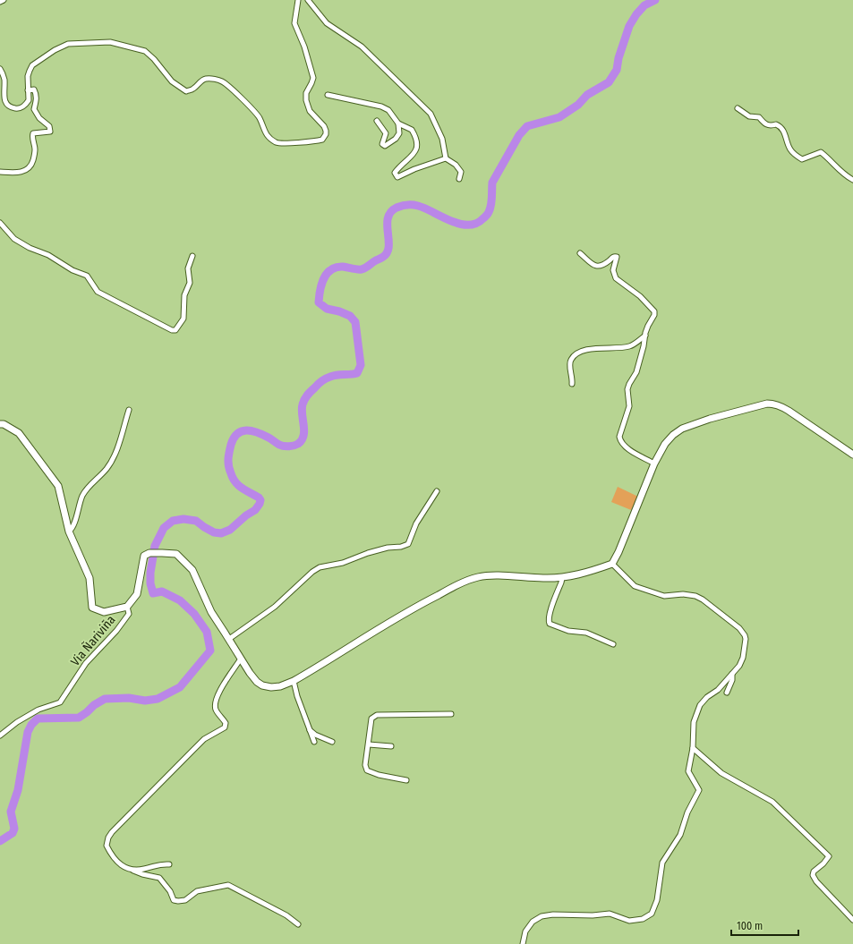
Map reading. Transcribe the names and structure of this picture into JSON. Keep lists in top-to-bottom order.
{
  "streets": {
    "street": ["Via Ñariviña"]
  },
  "scale_bar": "100 m"
}
